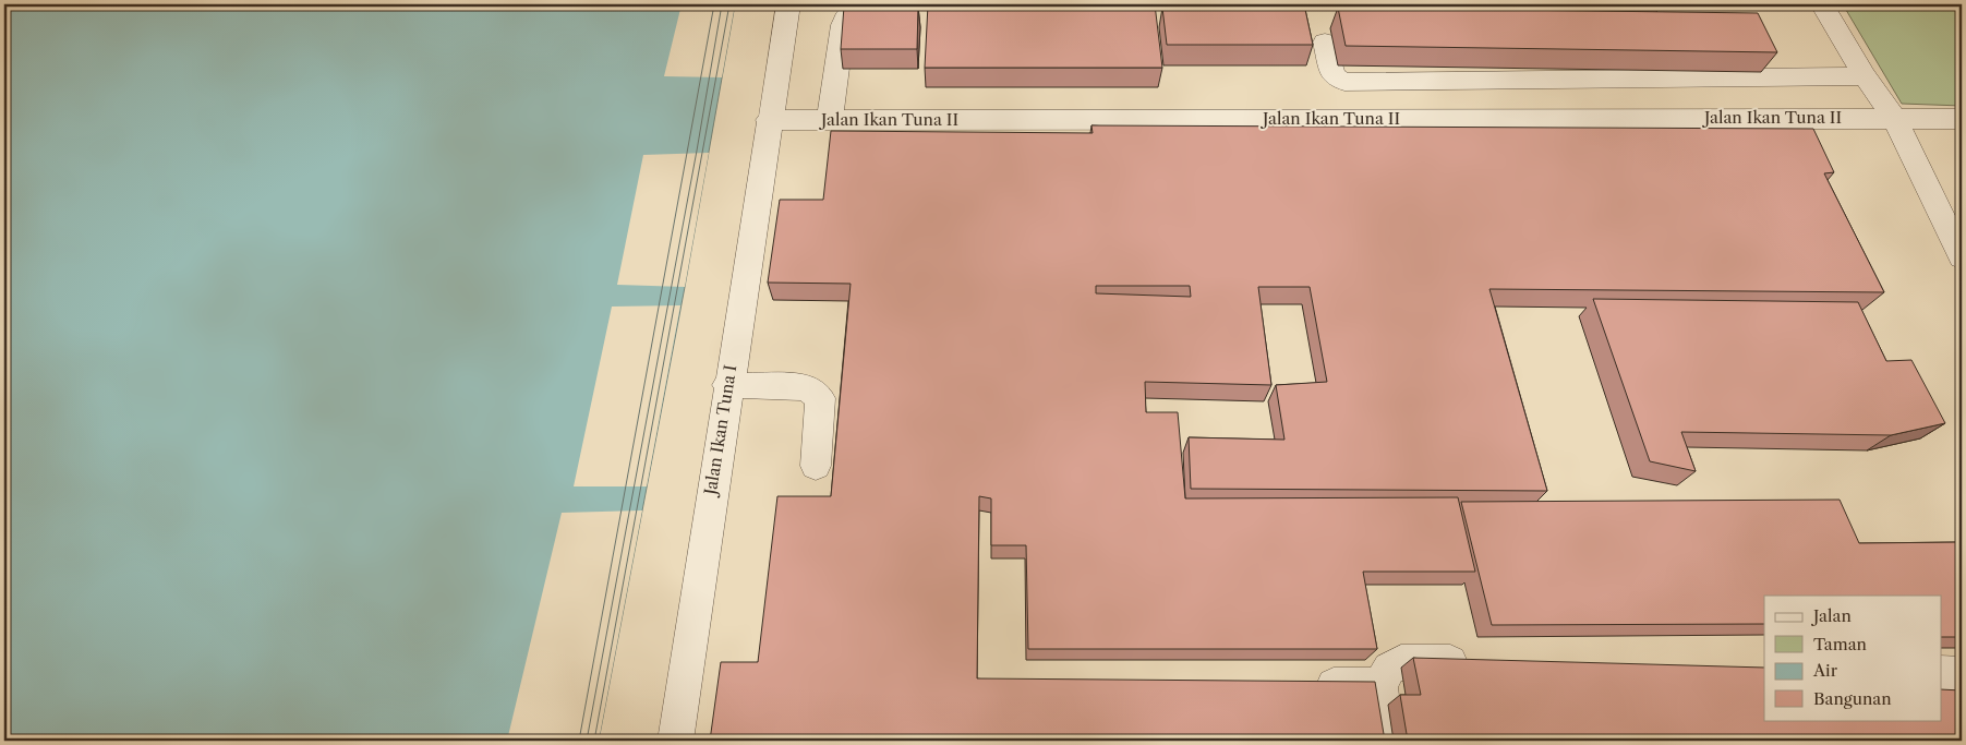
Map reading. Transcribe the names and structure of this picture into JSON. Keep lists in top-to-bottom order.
{
  "streets": {
    "street": ["Jalan Ikan Tuna II", "Jalan Ikan Tuna I"]
  },
  "crossings": [
    ["Jalan Ikan Tuna II", "Jalan Ikan Tuna I"]
  ],
  "legend": [
    "Jalan",
    "Taman",
    "Air",
    "Bangunan"
  ]
}
